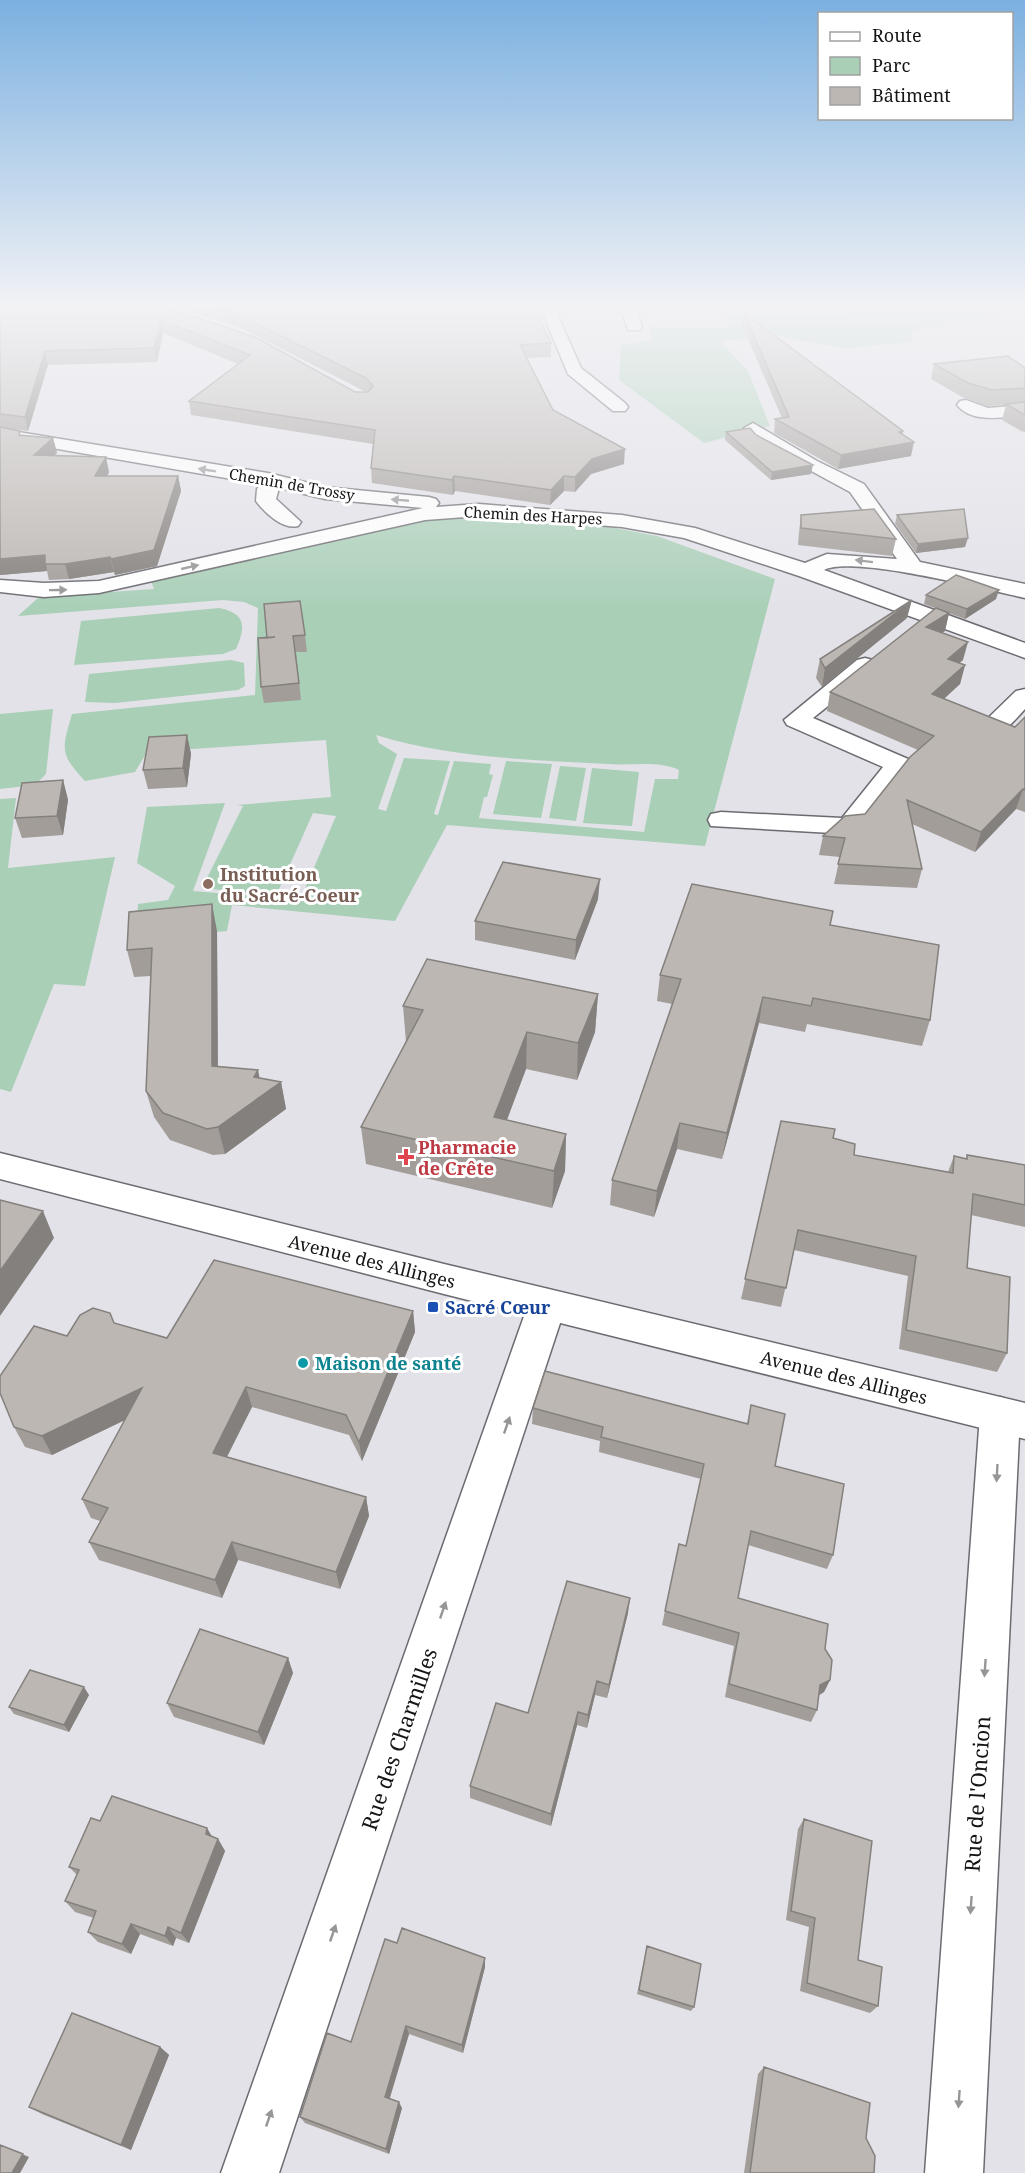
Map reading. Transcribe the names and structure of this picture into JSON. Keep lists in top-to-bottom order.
{
  "streets": {
    "street": [
      "Chemin de Trossy",
      "Chemin des Harpes",
      "Avenue des Allinges",
      "Rue des Charmilles",
      "Rue de l'Oncion"
    ]
  },
  "crossings": [
    ["Chemin de Trossy", "Chemin des Harpes"],
    ["Avenue des Allinges", "Rue des Charmilles"],
    ["Avenue des Allinges", "Rue de l'Oncion"]
  ],
  "one_way": [
    "Chemin de Trossy",
    "Chemin des Harpes",
    "Rue des Charmilles",
    "Rue de l'Oncion"
  ],
  "places": {
    "other": ["Institution du Sacré-Coeur", "Maison de santé"],
    "health": ["Pharmacie de Crête"],
    "transit": ["Sacré Cœur"]
  },
  "legend": ["Route", "Parc", "Bâtiment"]
}
